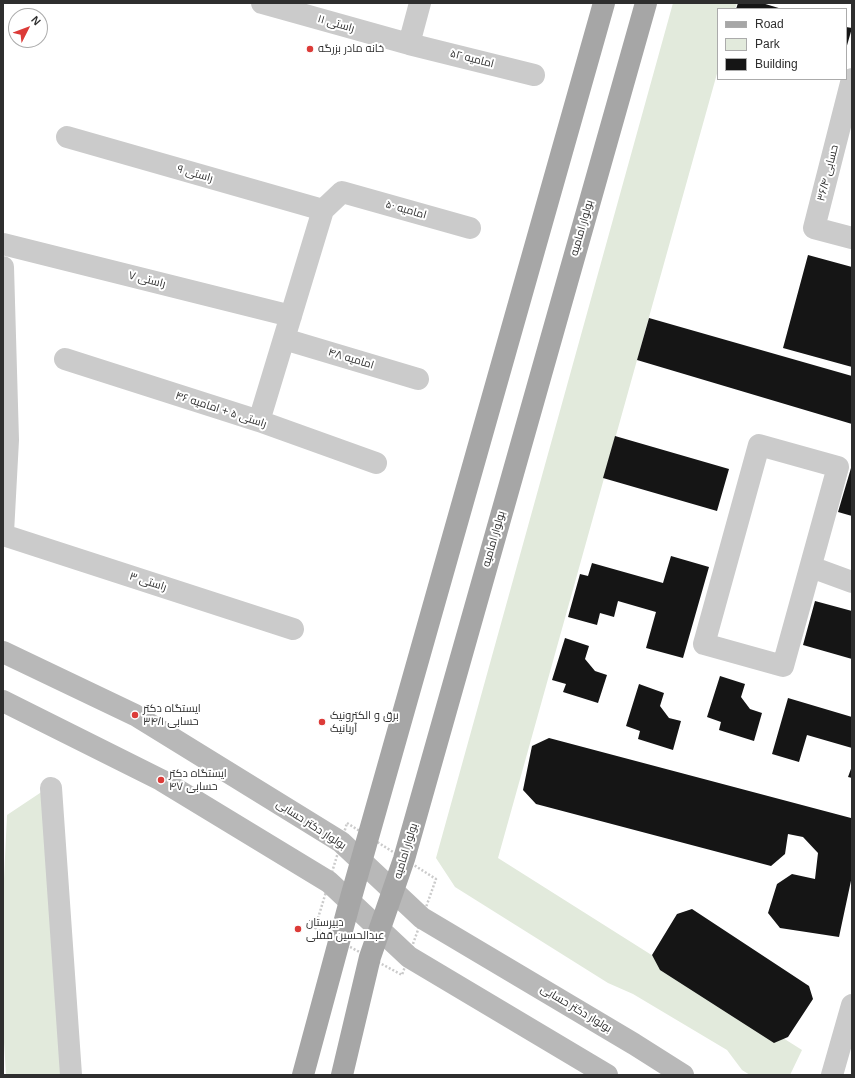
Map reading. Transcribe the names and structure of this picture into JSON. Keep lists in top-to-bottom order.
{
  "streets": {
    "main road": ["بولوار امامیه", "بولوار دکتر حسابی"],
    "street": [
      "راستی ۱۱",
      "امامیه ۵۲",
      "حسابی ۳۶/۴",
      "راستی ۹",
      "امامیه ۵۰",
      "راستی ۷",
      "امامیه ۴۸",
      "راستی ۵ + امامیه ۴۶",
      "راستی ۳"
    ]
  },
  "crossings": [
    ["راستی ۱۱", "امامیه ۵۲"],
    ["راستی ۹", "امامیه ۵۰"],
    ["بولوار امامیه", "بولوار دکتر حسابی"]
  ],
  "places": [
    "خانه مادر بزرگه",
    "ایستگاه دکتر حسابی ۳۴/۱",
    "برق و الکترونیک آریانیک",
    "ایستگاه دکتر حسابی ۴۷",
    "دبیرستان عبدالحسین قفلی"
  ],
  "legend": ["Road", "Park", "Building"],
  "north": "top right"
}
